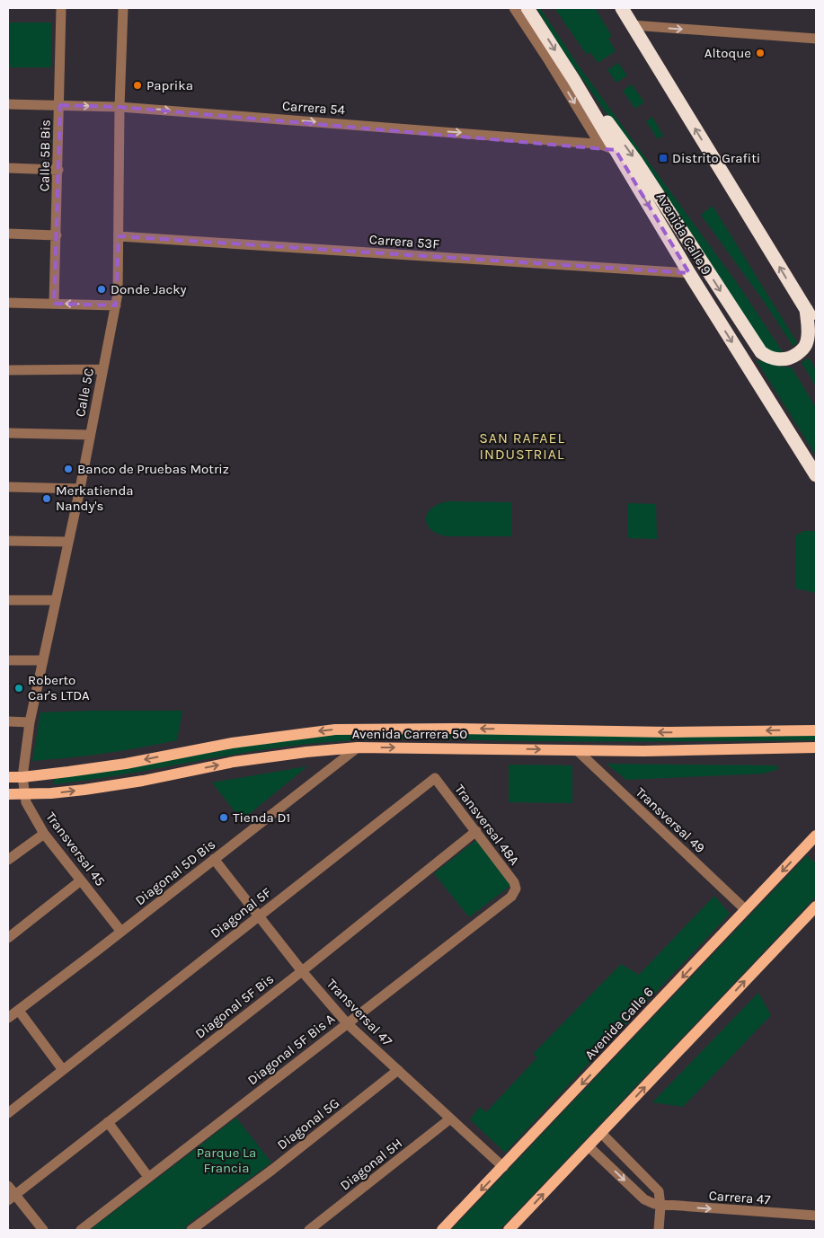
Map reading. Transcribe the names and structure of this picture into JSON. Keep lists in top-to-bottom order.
{
  "streets": {
    "highway": ["Avenida Calle 9"],
    "main road": ["Avenida Carrera 50", "Avenida Calle 6"],
    "street": [
      "Carrera 54",
      "Calle 5B Bis",
      "Carrera 53F",
      "Calle 5C",
      "Transversal 49",
      "Transversal 48A",
      "Transversal 45",
      "Diagonal 5D Bis",
      "Diagonal 5F",
      "Diagonal 5F Bis",
      "Transversal 47",
      "Diagonal 5F Bis A",
      "Diagonal 5G",
      "Diagonal 5H",
      "Carrera 47"
    ]
  },
  "crossings": [
    ["Carrera 54", "Calle 5B Bis"],
    ["Carrera 54", "Avenida Calle 9"],
    ["Carrera 54", "Calle 5C"],
    ["Avenida Calle 9", "Carrera 53F"],
    ["Carrera 53F", "Calle 5C"],
    ["Calle 5C", "Avenida Carrera 50"],
    ["Calle 5C", "Transversal 45"],
    ["Avenida Carrera 50", "Transversal 49"],
    ["Avenida Carrera 50", "Transversal 45"],
    ["Avenida Carrera 50", "Diagonal 5D Bis"],
    ["Transversal 49", "Avenida Calle 6"],
    ["Transversal 48A", "Diagonal 5F"],
    ["Transversal 48A", "Diagonal 5F Bis"],
    ["Transversal 48A", "Diagonal 5F Bis A"],
    ["Transversal 45", "Diagonal 5D Bis"],
    ["Diagonal 5D Bis", "Transversal 47"],
    ["Diagonal 5F", "Transversal 47"],
    ["Diagonal 5F Bis", "Transversal 47"],
    ["Transversal 47", "Avenida Calle 6"],
    ["Transversal 47", "Diagonal 5F Bis A"],
    ["Transversal 47", "Diagonal 5G"],
    ["Transversal 47", "Diagonal 5H"]
  ],
  "one_way": ["Carrera 54", "Carrera 47"],
  "districts": ["SAN RAFAEL INDUSTRIAL"],
  "parks": ["Parque La Francia"],
  "places": {
    "other": [
      "Altoque",
      "Paprika",
      "Donde Jacky",
      "Banco de Pruebas Motriz",
      "Merkatienda Nandy's",
      "Roberto Car's LTDA",
      "Tienda D1"
    ],
    "transit": ["Distrito Grafiti"]
  }
}
